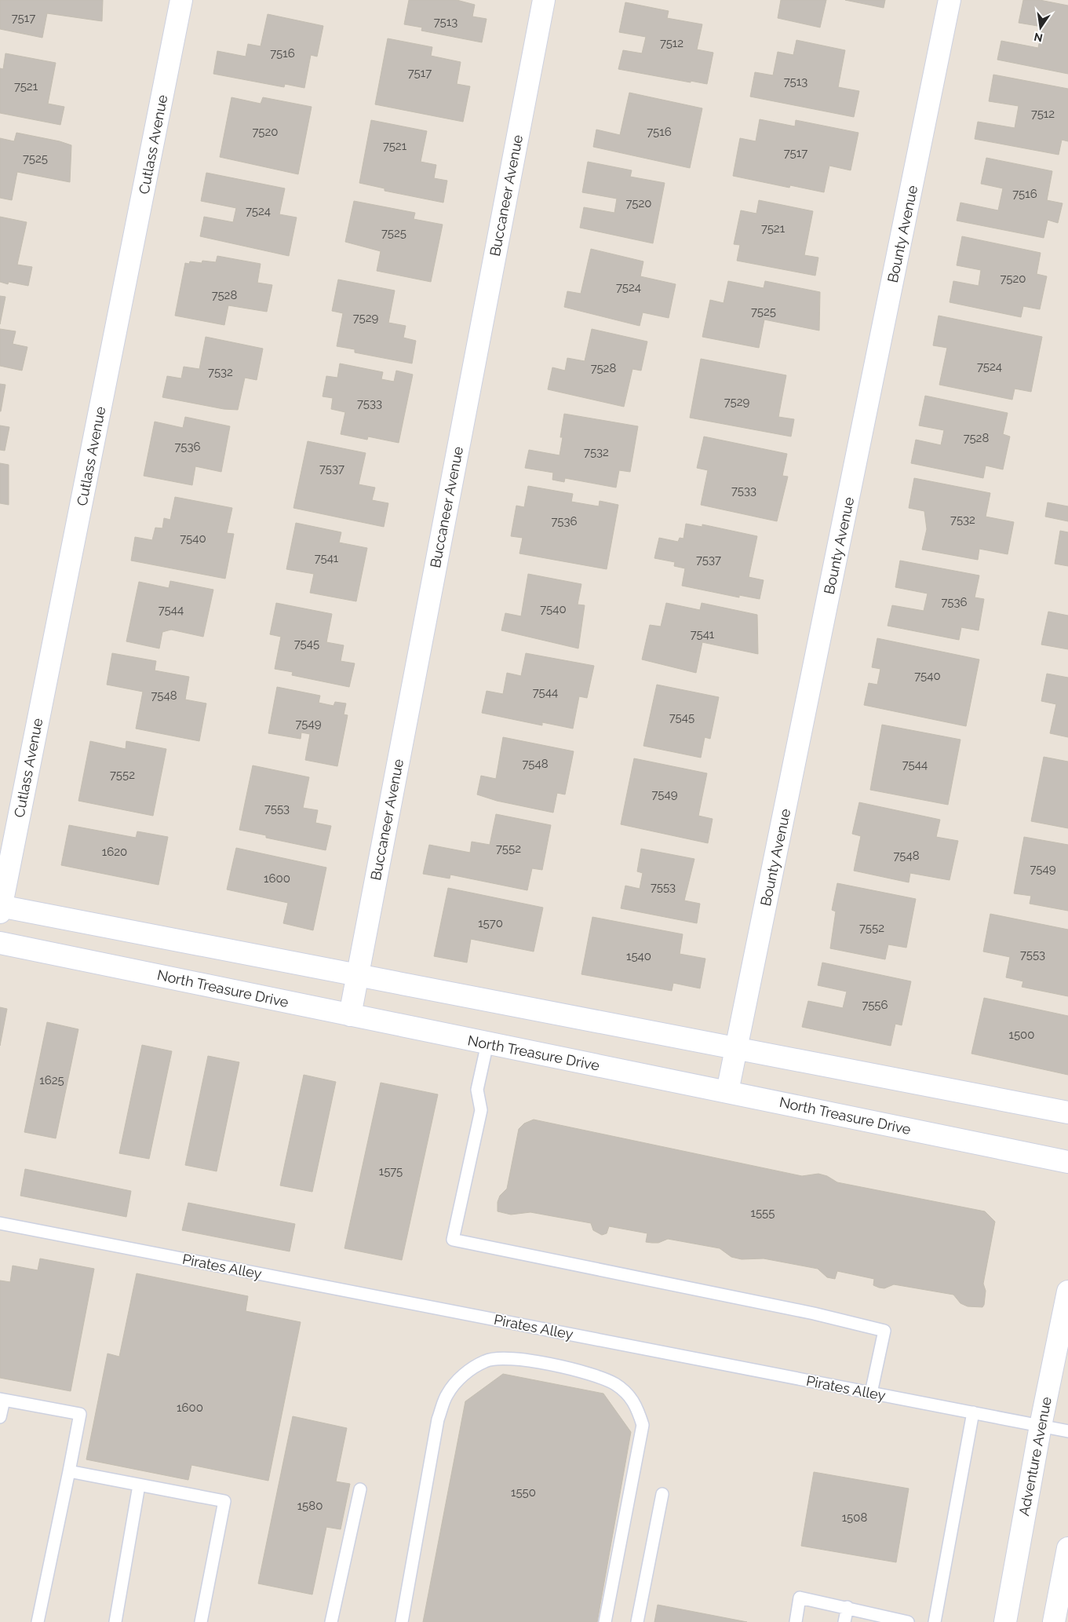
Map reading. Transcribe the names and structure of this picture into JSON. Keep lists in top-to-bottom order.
{
  "streets": {
    "street": [
      "Cutlass Avenue",
      "Buccaneer Avenue",
      "Bounty Avenue",
      "North Treasure Drive",
      "Adventure Avenue"
    ],
    "lane": ["Pirates Alley"]
  },
  "crossings": [
    ["Buccaneer Avenue", "North Treasure Drive"],
    ["Bounty Avenue", "North Treasure Drive"],
    ["Pirates Alley", "Adventure Avenue"]
  ],
  "house_numbers": [
    "7517",
    "7513",
    "7512",
    "7516",
    "7517",
    "7513",
    "7521",
    "7512",
    "7520",
    "7516",
    "7521",
    "7517",
    "7525",
    "7516",
    "7520",
    "7524",
    "7521",
    "7525",
    "7520",
    "7524",
    "7528",
    "7525",
    "7529",
    "7524",
    "7528",
    "7532",
    "7529",
    "7533",
    "7528",
    "7536",
    "7532",
    "7537",
    "7533",
    "7532",
    "7536",
    "7540",
    "7541",
    "7537",
    "7536",
    "7540",
    "7544",
    "7541",
    "7545",
    "7540",
    "7544",
    "7548",
    "7545",
    "7549",
    "7548",
    "7544",
    "7552",
    "7549",
    "7553",
    "7552",
    "1620",
    "7548",
    "7549",
    "1600",
    "7553",
    "1570",
    "7552",
    "7553",
    "1540",
    "7556",
    "1500",
    "1625",
    "1575",
    "1555",
    "1600",
    "1550",
    "1580",
    "1508"
  ],
  "north": "bottom"
}
